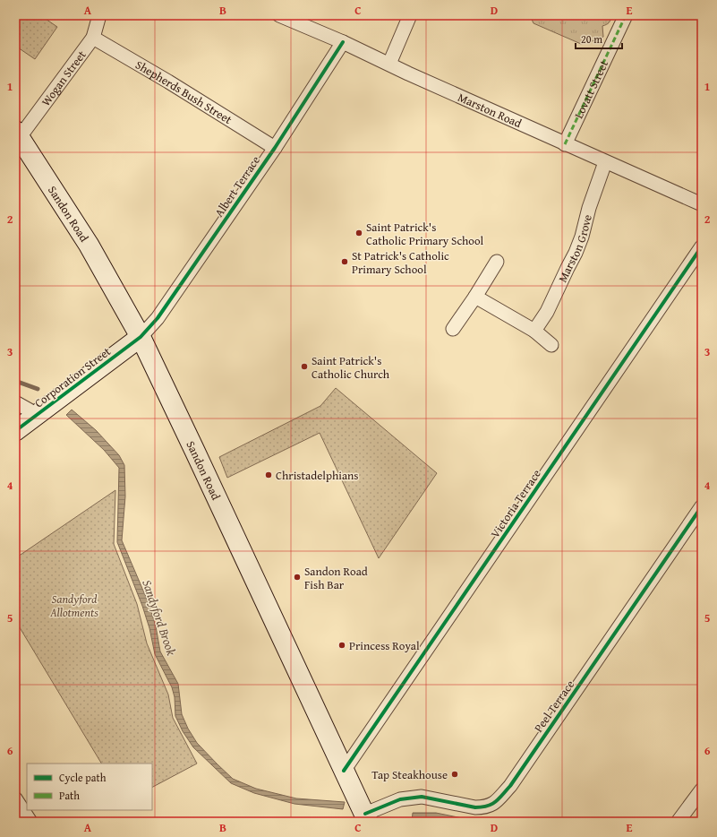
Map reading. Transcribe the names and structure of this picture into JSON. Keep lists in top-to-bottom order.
{
  "streets": {
    "main road": ["Sandon Road", "Corporation Street"],
    "street": [
      "Wogan Street",
      "Lovatt Street",
      "Shepherds Bush Street",
      "Marston Road",
      "Albert Terrace",
      "Marston Grove",
      "Victoria Terrace",
      "Peel Terrace"
    ]
  },
  "crossings": [
    ["Wogan Street", "Shepherds Bush Street"],
    ["Wogan Street", "Sandon Road"],
    ["Lovatt Street", "Marston Road"],
    ["Shepherds Bush Street", "Albert Terrace"],
    ["Marston Road", "Albert Terrace"],
    ["Marston Road", "Marston Grove"],
    ["Albert Terrace", "Sandon Road"],
    ["Albert Terrace", "Corporation Street"],
    ["Sandon Road", "Corporation Street"],
    ["Sandon Road", "Victoria Terrace"],
    ["Sandon Road", "Peel Terrace"]
  ],
  "water": ["Sandyford Brook"],
  "parks": ["Sandyford Allotments"],
  "places": [
    "Saint Patrick's Catholic Primary School",
    "St Patrick's Catholic Primary School",
    "Saint Patrick's Catholic Church",
    "Christadelphians",
    "Sandon Road Fish Bar",
    "Princess Royal",
    "Tap Steakhouse"
  ],
  "legend": ["Cycle path", "Path"],
  "scale_bar": "20 m",
  "grid": {
    "columns": [
      "A",
      "B",
      "C",
      "D",
      "E"
    ],
    "rows": [
      "1",
      "2",
      "3",
      "4",
      "5",
      "6"
    ]
  }
}
